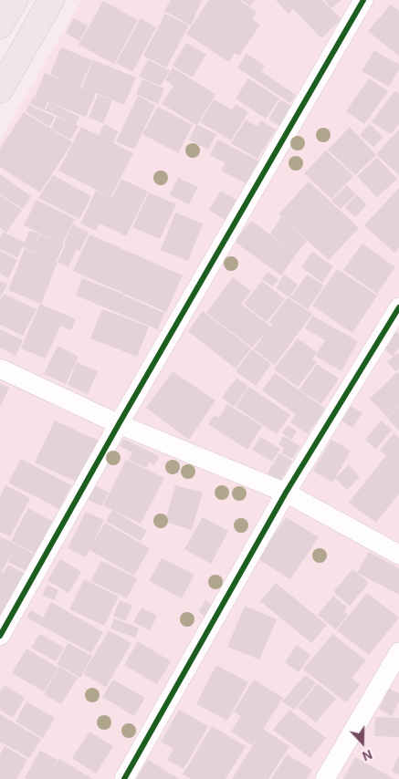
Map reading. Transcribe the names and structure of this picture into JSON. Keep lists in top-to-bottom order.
{
  "north": "bottom"
}
